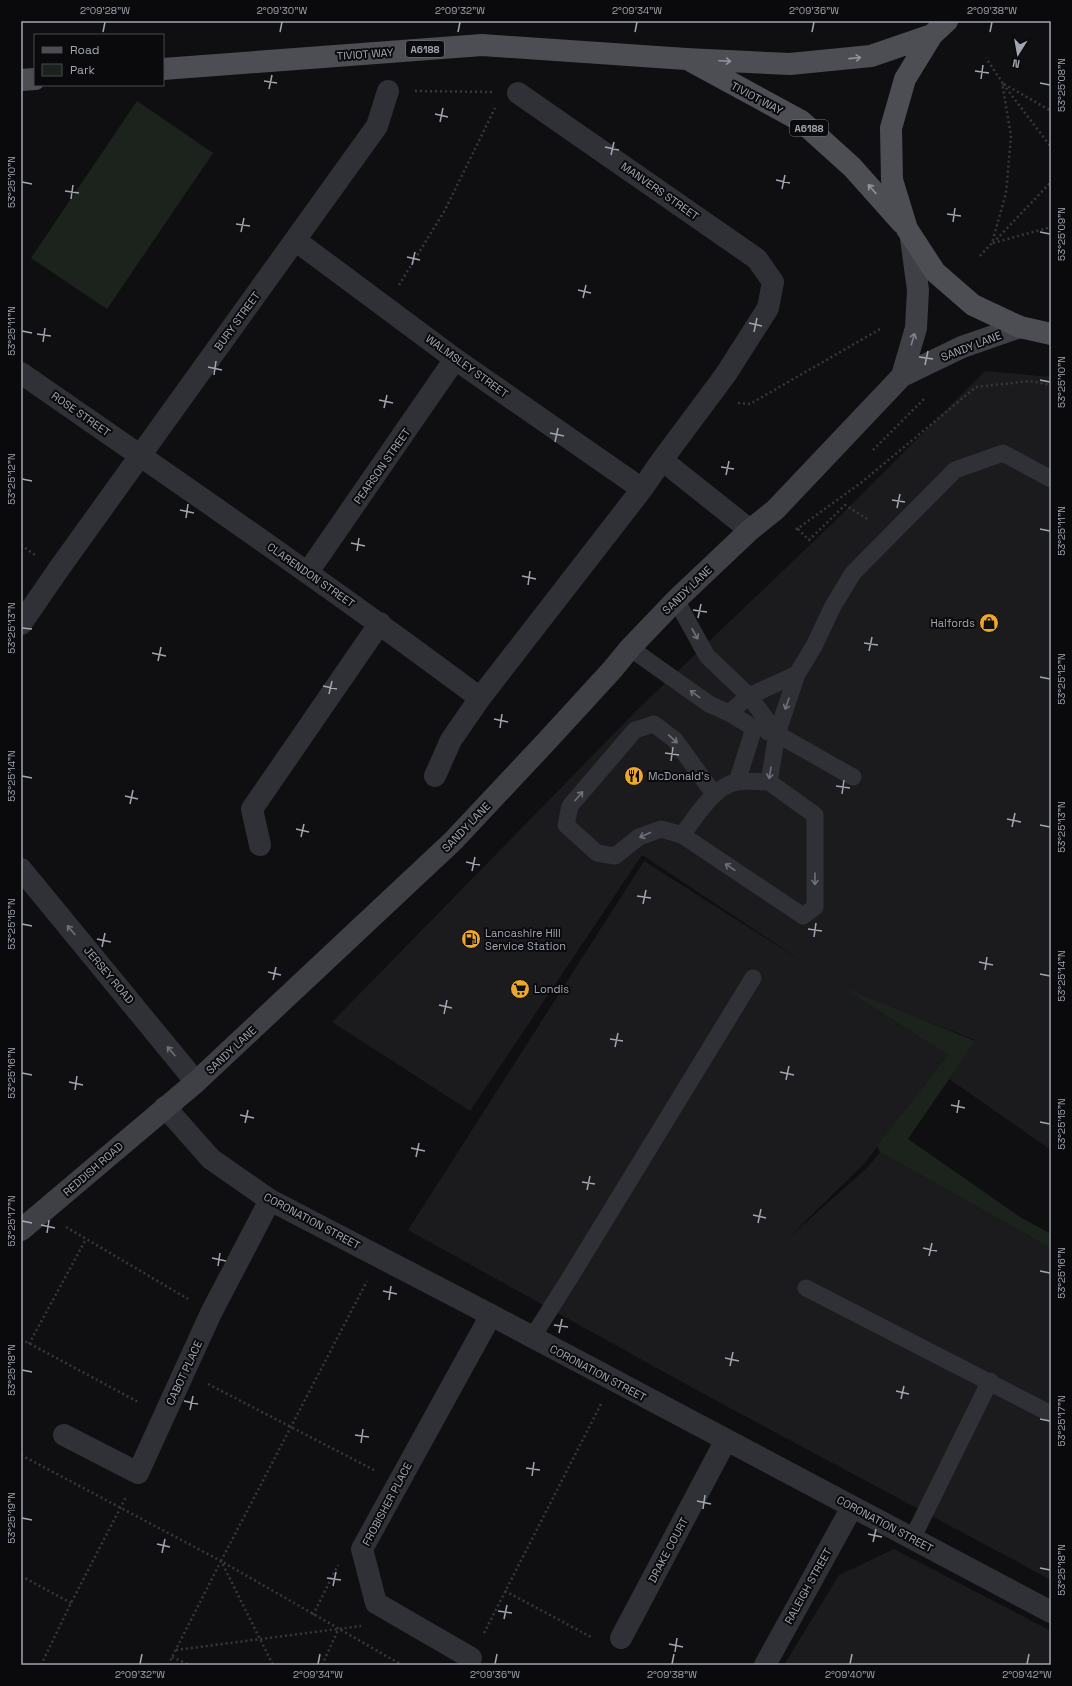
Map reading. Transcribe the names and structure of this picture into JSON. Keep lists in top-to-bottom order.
{
  "streets": {
    "main road": [
      "A6188",
      "TIVIOT WAY",
      "SANDY LANE",
      "REDDISH ROAD"
    ],
    "street": [
      "MANVERS STREET",
      "BURY STREET",
      "WALMSLEY STREET",
      "ROSE STREET",
      "PEARSON STREET",
      "CLARENDON STREET",
      "JERSEY ROAD",
      "CORONATION STREET",
      "CABOT PLACE",
      "FROBISHER PLACE",
      "DRAKE COURT",
      "RALEIGH STREET"
    ]
  },
  "crossings": [
    ["TIVIOT WAY", "SANDY LANE"],
    ["BURY STREET", "WALMSLEY STREET"],
    ["BURY STREET", "ROSE STREET"],
    ["BURY STREET", "CLARENDON STREET"],
    ["SANDY LANE", "JERSEY ROAD"],
    ["SANDY LANE", "REDDISH ROAD"],
    ["SANDY LANE", "CORONATION STREET"],
    ["WALMSLEY STREET", "PEARSON STREET"],
    ["ROSE STREET", "CLARENDON STREET"],
    ["PEARSON STREET", "CLARENDON STREET"],
    ["REDDISH ROAD", "CORONATION STREET"],
    ["CORONATION STREET", "CABOT PLACE"],
    ["CORONATION STREET", "FROBISHER PLACE"],
    ["CORONATION STREET", "DRAKE COURT"],
    ["CORONATION STREET", "RALEIGH STREET"]
  ],
  "one_way": ["JERSEY ROAD"],
  "places": {
    "shop": ["Halfords"],
    "restaurant": ["McDonald's"],
    "fuel station": ["Lancashire Hill Service Station"],
    "supermarket": ["Londis"]
  },
  "legend": ["Road", "Park"],
  "north": "bottom",
  "coordinates": [
    "2°09'28\"W",
    "2°09'30\"W",
    "2°09'32\"W",
    "2°09'34\"W",
    "2°09'36\"W",
    "2°09'38\"W",
    "53°25'08\"N",
    "53°25'10\"N",
    "53°25'09\"N",
    "53°25'11\"N",
    "53°25'12\"N",
    "53°25'13\"N",
    "53°25'14\"N",
    "53°25'15\"N",
    "53°25'16\"N",
    "53°25'17\"N",
    "53°25'18\"N",
    "53°25'19\"N",
    "2°09'40\"W",
    "2°09'42\"W"
  ]
}
